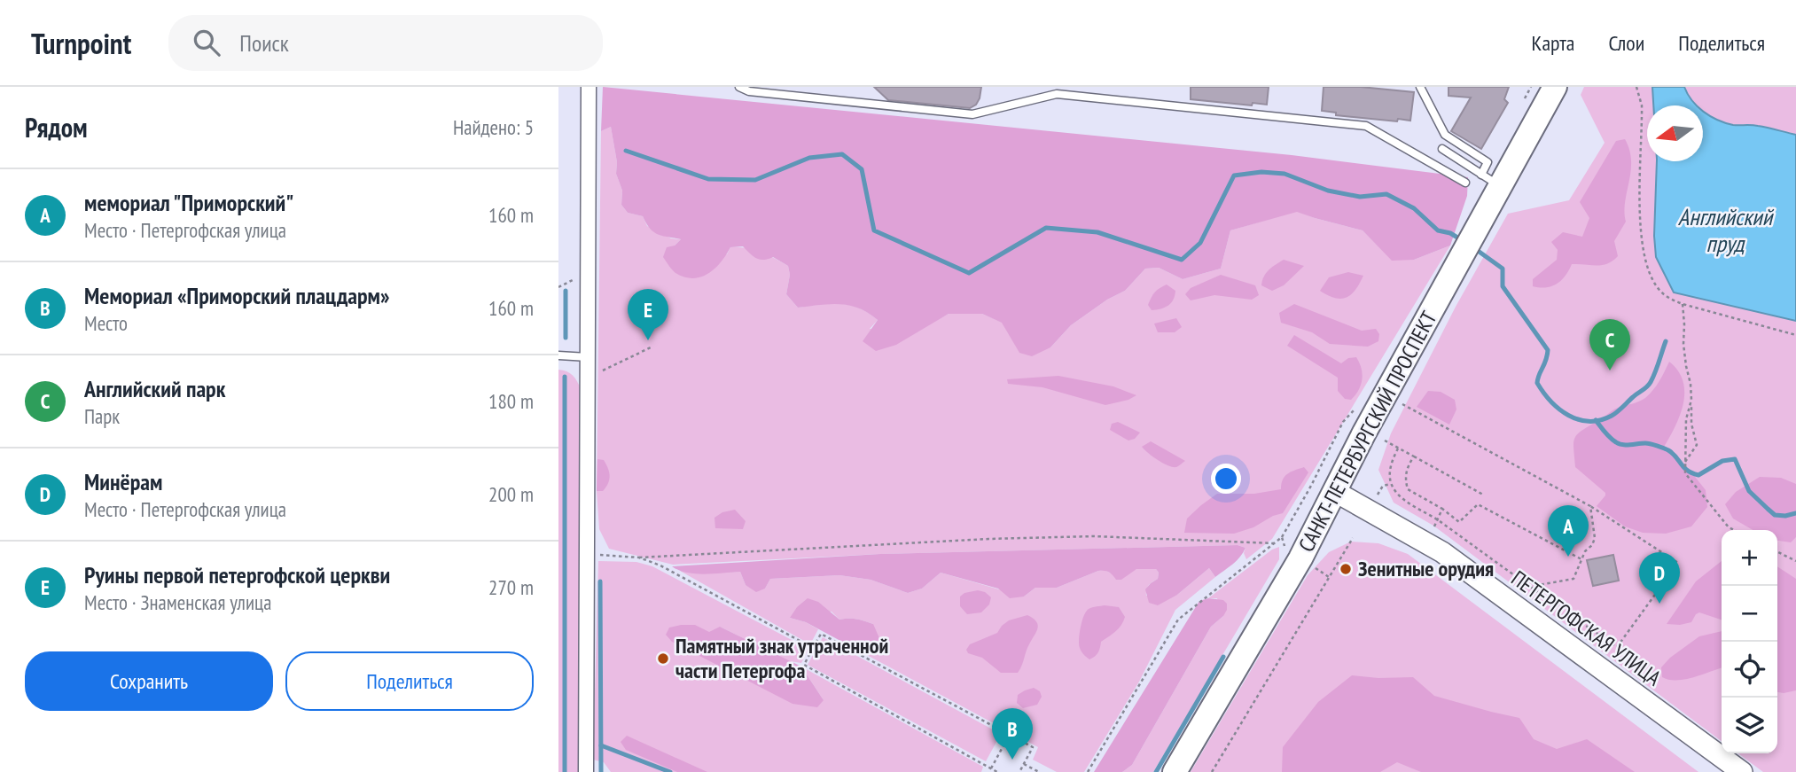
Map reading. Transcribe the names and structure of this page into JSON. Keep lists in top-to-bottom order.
{
  "streets": {
    "main road": ["САНКТ-ПЕТЕРБУРГСКИЙ ПРОСПЕКТ", "ПЕТЕРГОФСКАЯ УЛИЦА"]
  },
  "crossings": [
    ["САНКТ-ПЕТЕРБУРГСКИЙ ПРОСПЕКТ", "ПЕТЕРГОФСКАЯ УЛИЦА"]
  ],
  "water": ["Английский пруд"],
  "places": ["Зенитные орудия", "Памятный знак утраченной части Петергофа"],
  "north": "left",
  "page": {
    "header": "Turnpoint",
    "search": "Поиск",
    "nav": ["Карта", "Слои", "Поделиться"],
    "heading": ["Рядом", "Найдено: 5"],
    "list": [
      {
        "mark": "A",
        "name": "мемориал \"Приморский\"",
        "note": "Место · Петергофская улица",
        "value": "160 m"
      },
      {
        "mark": "B",
        "name": "Мемориал «Приморский плацдарм»",
        "note": "Место",
        "value": "160 m"
      },
      {
        "mark": "C",
        "name": "Английский парк",
        "note": "Парк",
        "value": "180 m"
      },
      {
        "mark": "D",
        "name": "Минёрам",
        "note": "Место · Петергофская улица",
        "value": "200 m"
      },
      {
        "mark": "E",
        "name": "Руины первой петергофской церкви",
        "note": "Место · Знаменская улица",
        "value": "270 m"
      }
    ],
    "pins": [
      "E",
      "C",
      "A",
      "D",
      "B"
    ],
    "map_buttons": ["+", "−"],
    "buttons": ["Сохранить", "Поделиться"]
  }
}
